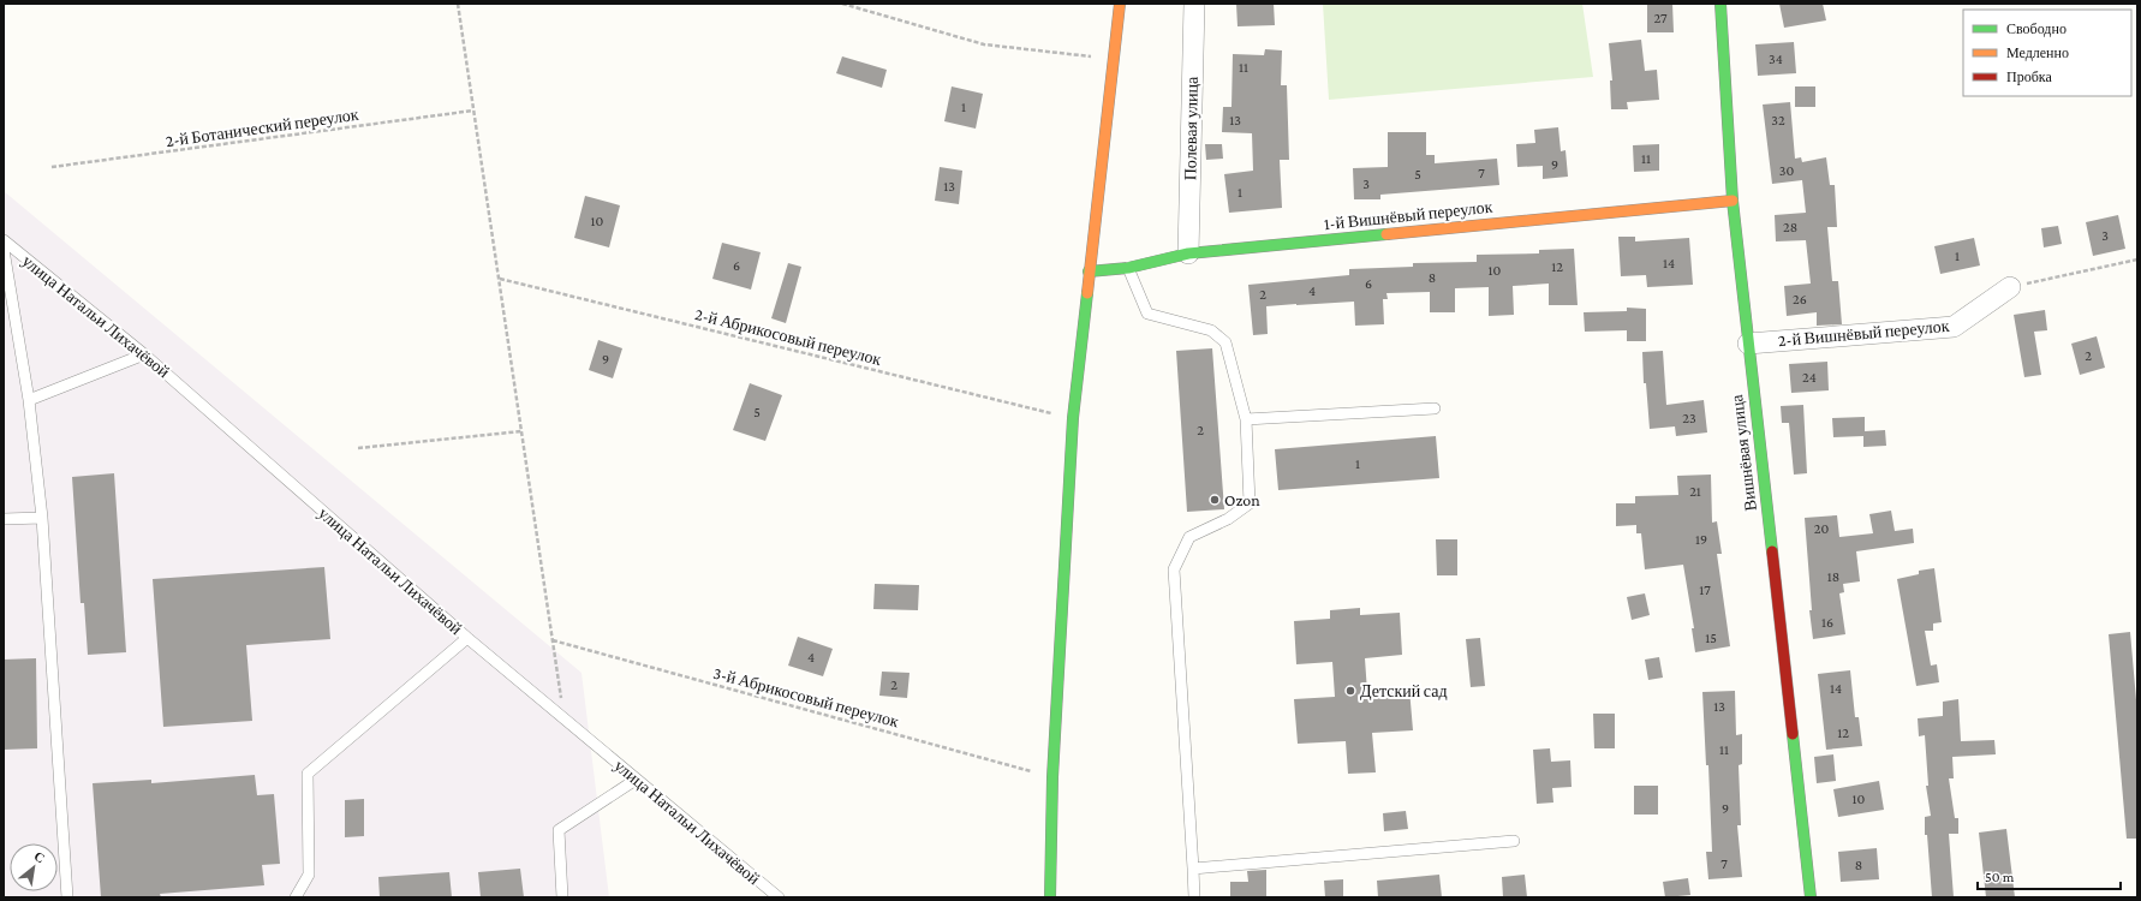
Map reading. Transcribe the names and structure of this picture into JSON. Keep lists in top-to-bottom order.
{
  "streets": {
    "street": [
      "Полевая улица",
      "1-й Вишнёвый переулок",
      "2-й Вишнёвый переулок",
      "Вишнёвая улица"
    ],
    "lane": ["улица Натальи Лихачёвой"],
    "path": ["2-й Ботанический переулок", "2-й Абрикосовый переулок", "3-й Абрикосовый переулок"]
  },
  "crossings": [
    ["Полевая улица", "1-й Вишнёвый переулок"],
    ["1-й Вишнёвый переулок", "Вишнёвая улица"],
    ["2-й Вишнёвый переулок", "Вишнёвая улица"]
  ],
  "places": ["Ozon", "Детский сад"],
  "house_numbers": [
    "27",
    "34",
    "11",
    "1",
    "13",
    "32",
    "11",
    "9",
    "30",
    "7",
    "5",
    "3",
    "13",
    "1",
    "10",
    "28",
    "3",
    "1",
    "14",
    "6",
    "12",
    "10",
    "8",
    "6",
    "4",
    "2",
    "26",
    "2",
    "9",
    "24",
    "5",
    "23",
    "2",
    "1",
    "21",
    "20",
    "19",
    "18",
    "17",
    "16",
    "15",
    "4",
    "2",
    "14",
    "13",
    "12",
    "11",
    "10",
    "9",
    "7",
    "8"
  ],
  "legend": ["Свободно", "Медленно", "Пробка"],
  "scale_bar": "50 m",
  "north": "top right"
}
